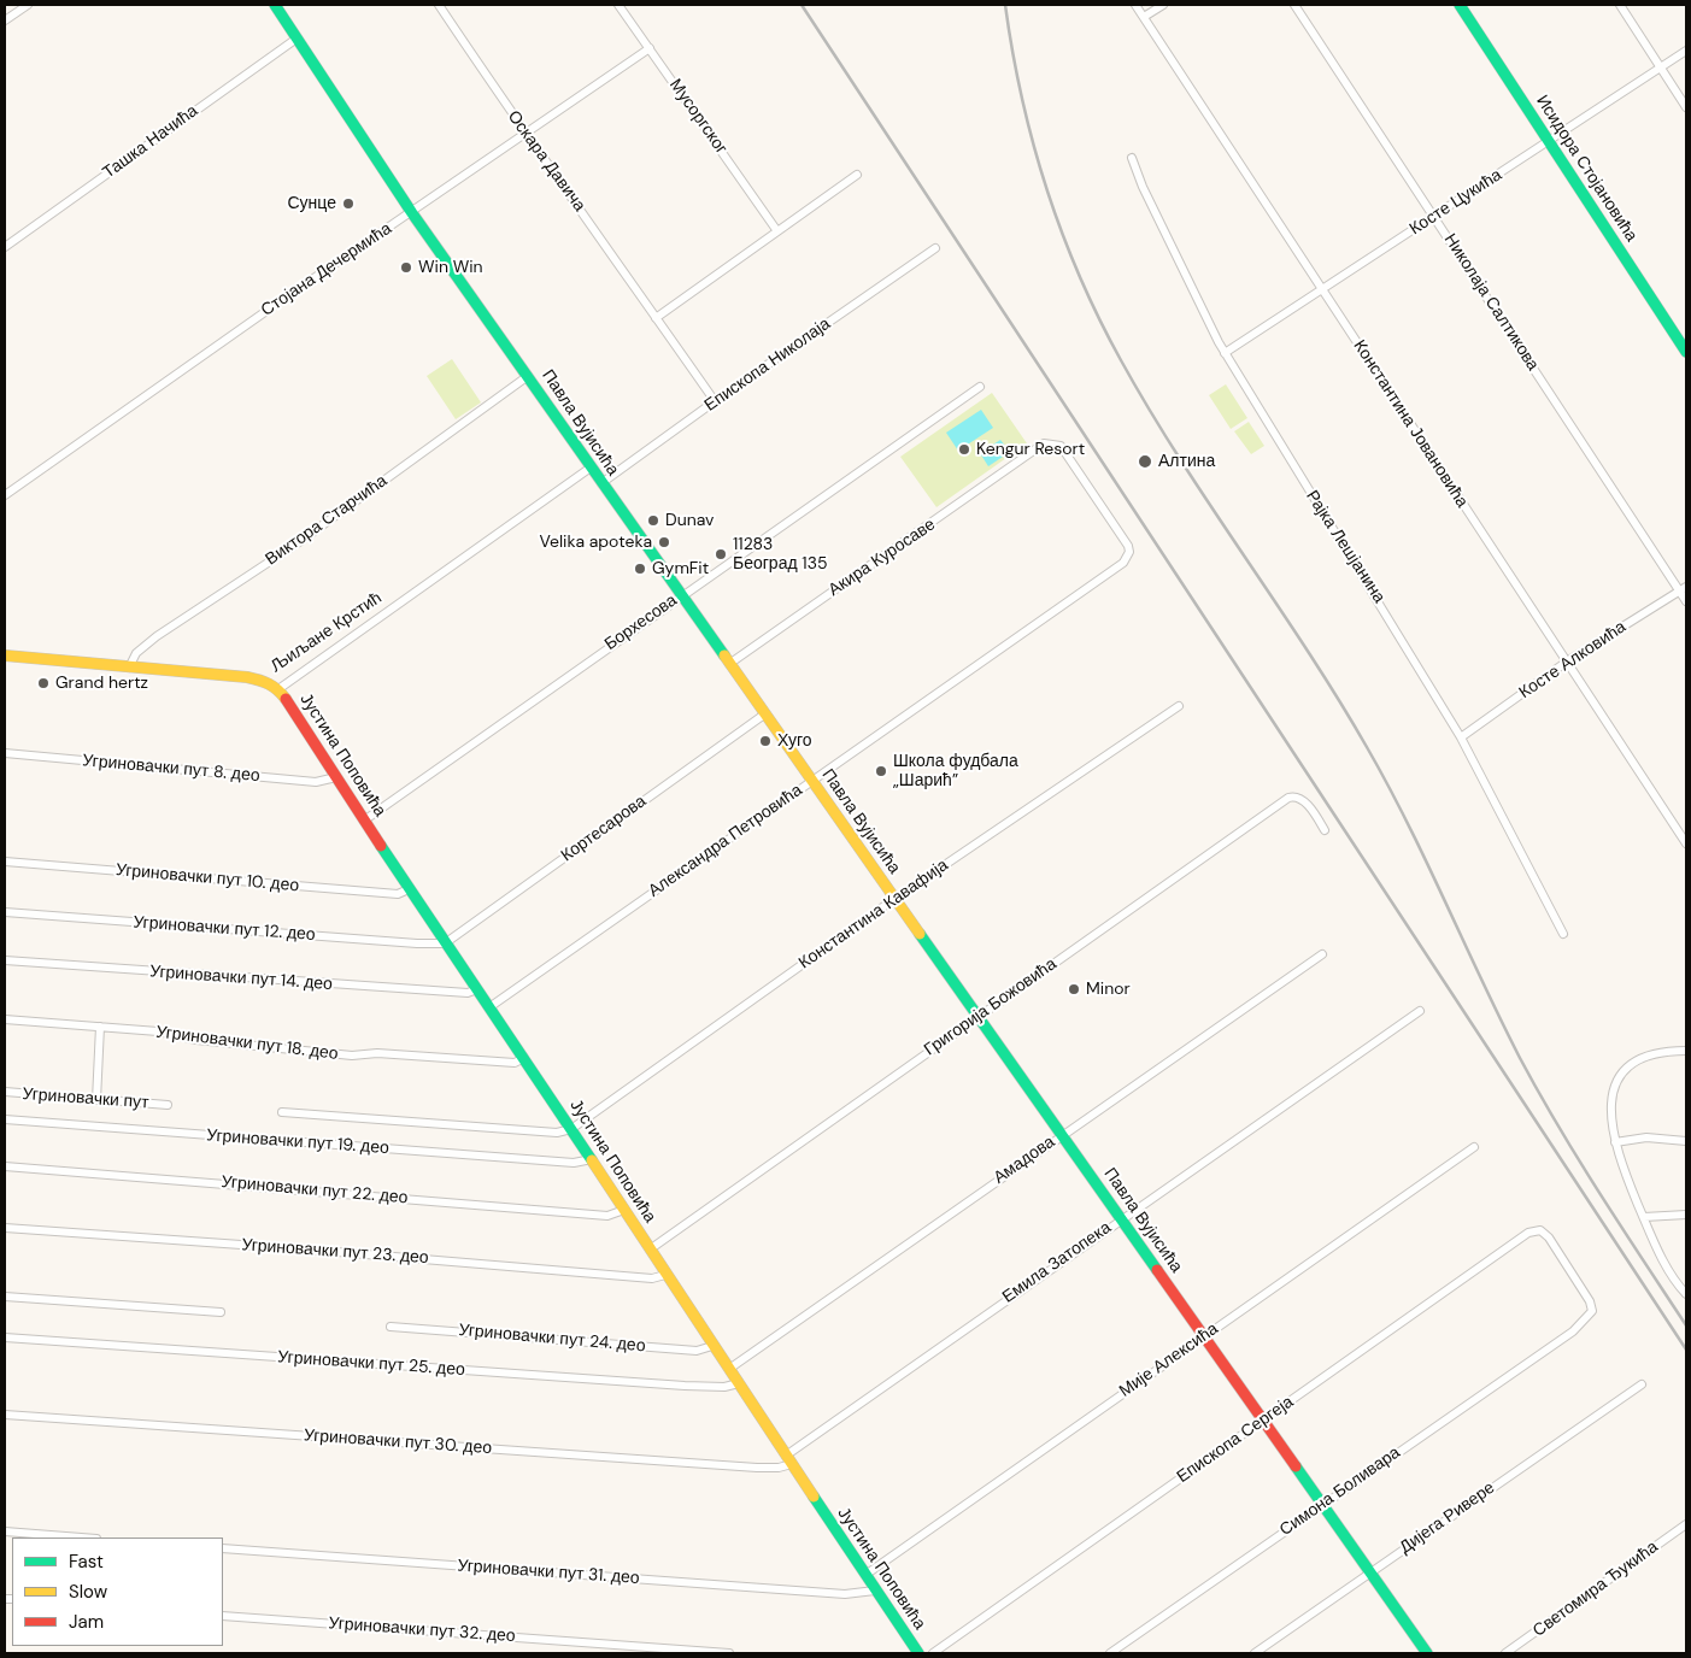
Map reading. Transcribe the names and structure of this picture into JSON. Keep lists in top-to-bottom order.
{
  "streets": {
    "street": [
      "Мусоргског",
      "Ташка Начића",
      "Оскара Давича",
      "Исидора Стојановића",
      "Косте Цукића",
      "Стојана Дечермића",
      "Николаја Салтикова",
      "Епископа Николаја",
      "Павла Вујисића",
      "Константина Јовановића",
      "Виктора Старчића",
      "Рајка Лешјанина",
      "Акира Куросаве",
      "Борхесова",
      "Љиљане Крстић",
      "Косте Алковића",
      "Јустина Поповића",
      "Угриновачки пут 8. део",
      "Кортесарова",
      "Александра Петровића",
      "Угриновачки пут 10. део",
      "Константина Кавафија",
      "Угриновачки пут 12. део",
      "Угриновачки пут 14. део",
      "Григорија Божовића",
      "Угриновачки пут 18. део",
      "Угриновачки пут",
      "Угриновачки пут 19. део",
      "Амадова",
      "Угриновачки пут 22. део",
      "Угриновачки пут 23. део",
      "Емила Затопека",
      "Угриновачки пут 24. део",
      "Мије Алексића",
      "Угриновачки пут 25. део",
      "Епископа Сергеја",
      "Угриновачки пут 30. део",
      "Симона Боливара",
      "Дијега Ривере",
      "Угриновачки пут 31. део",
      "Светомира Ђукића",
      "Угриновачки пут 32. део"
    ]
  },
  "crossings": [
    ["Мусоргског", "Стојана Дечермића"],
    ["Ташка Начића", "Павла Вујисића"],
    ["Оскара Давича", "Стојана Дечермића"],
    ["Оскара Давича", "Епископа Николаја"],
    ["Исидора Стојановића", "Косте Цукића"],
    ["Косте Цукића", "Николаја Салтикова"],
    ["Косте Цукића", "Константина Јовановића"],
    ["Косте Цукића", "Рајка Лешјанина"],
    ["Стојана Дечермића", "Павла Вујисића"],
    ["Николаја Салтикова", "Косте Алковића"],
    ["Епископа Николаја", "Павла Вујисића"],
    ["Павла Вујисића", "Виктора Старчића"],
    ["Павла Вујисића", "Акира Куросаве"],
    ["Павла Вујисића", "Борхесова"],
    ["Павла Вујисића", "Љиљане Крстић"],
    ["Павла Вујисића", "Кортесарова"],
    ["Павла Вујисића", "Александра Петровића"],
    ["Павла Вујисића", "Константина Кавафија"],
    ["Павла Вујисића", "Григорија Божовића"],
    ["Павла Вујисића", "Амадова"],
    ["Павла Вујисића", "Емила Затопека"],
    ["Павла Вујисића", "Мије Алексића"],
    ["Павла Вујисића", "Епископа Сергеја"],
    ["Павла Вујисића", "Симона Боливара"],
    ["Павла Вујисића", "Дијега Ривере"],
    ["Константина Јовановића", "Косте Алковића"],
    ["Виктора Старчића", "Љиљане Крстић"],
    ["Рајка Лешјанина", "Косте Алковића"],
    ["Акира Куросаве", "Александра Петровића"],
    ["Борхесова", "Јустина Поповића"],
    ["Љиљане Крстић", "Јустина Поповића"],
    ["Јустина Поповића", "Угриновачки пут 8. део"],
    ["Јустина Поповића", "Кортесарова"],
    ["Јустина Поповића", "Александра Петровића"],
    ["Јустина Поповића", "Угриновачки пут 10. део"],
    ["Јустина Поповића", "Константина Кавафија"],
    ["Јустина Поповића", "Угриновачки пут 12. део"],
    ["Јустина Поповића", "Угриновачки пут 14. део"],
    ["Јустина Поповића", "Григорија Божовића"],
    ["Јустина Поповића", "Угриновачки пут 18. део"],
    ["Јустина Поповића", "Угриновачки пут 19. део"],
    ["Јустина Поповића", "Амадова"],
    ["Јустина Поповића", "Угриновачки пут 22. део"],
    ["Јустина Поповића", "Угриновачки пут 23. део"],
    ["Јустина Поповића", "Емила Затопека"],
    ["Јустина Поповића", "Угриновачки пут 24. део"],
    ["Јустина Поповића", "Мије Алексића"],
    ["Јустина Поповића", "Угриновачки пут 25. део"],
    ["Јустина Поповића", "Угриновачки пут 30. део"],
    ["Јустина Поповића", "Угриновачки пут 31. део"],
    ["Кортесарова", "Угриновачки пут 12. део"],
    ["Емила Затопека", "Угриновачки пут 30. део"],
    ["Епископа Сергеја", "Симона Боливара"]
  ],
  "places": [
    "Сунце",
    "Win Win",
    "Kengur Resort",
    "Алтина",
    "Dunav",
    "Velika apoteka",
    "11283 Београд 135",
    "GymFit",
    "Grand hertz",
    "Хуго",
    "Школа фудбала „Шарић”",
    "Minor"
  ],
  "legend": ["Fast", "Slow", "Jam"]
}
